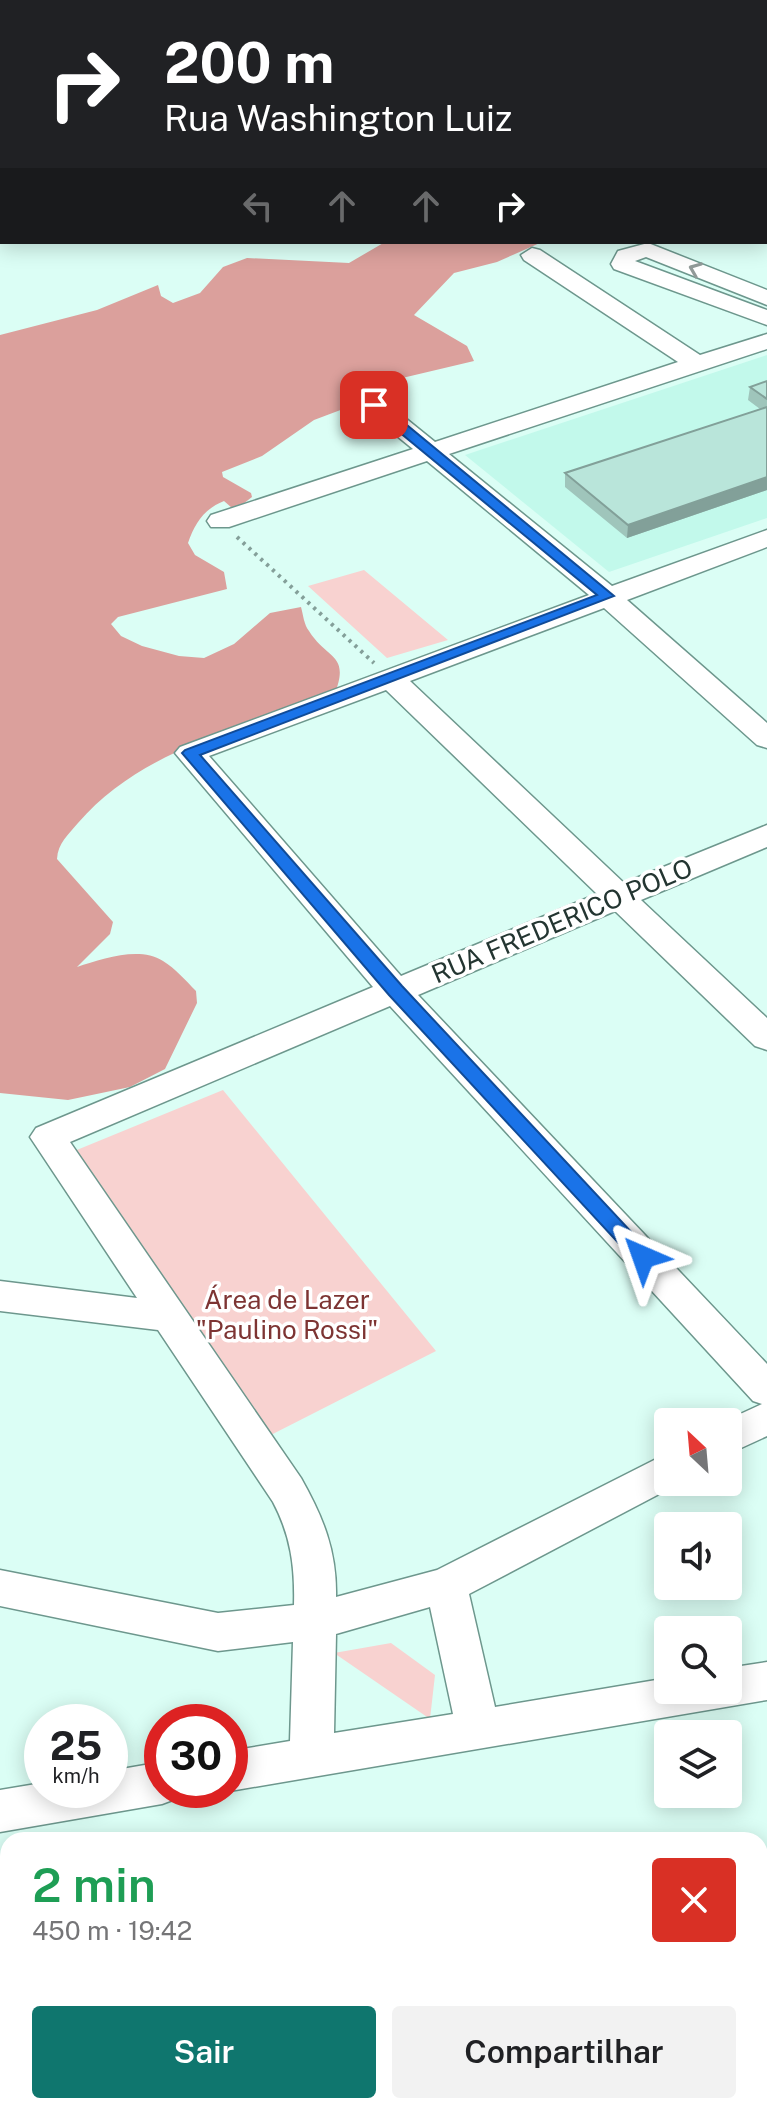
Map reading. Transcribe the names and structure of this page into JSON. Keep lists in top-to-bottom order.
{
  "streets": {
    "street": ["RUA FREDERICO POLO"]
  },
  "parks": ["Área de Lazer \"Paulino Rossi\""],
  "north": "top left",
  "page": {
    "turn": ["200 m", "Rua Washington Luiz"],
    "speed": "25 km/h",
    "limit": "30",
    "heading": ["2 min", "450 m · 19:42"],
    "buttons": ["Sair", "Compartilhar"]
  }
}
